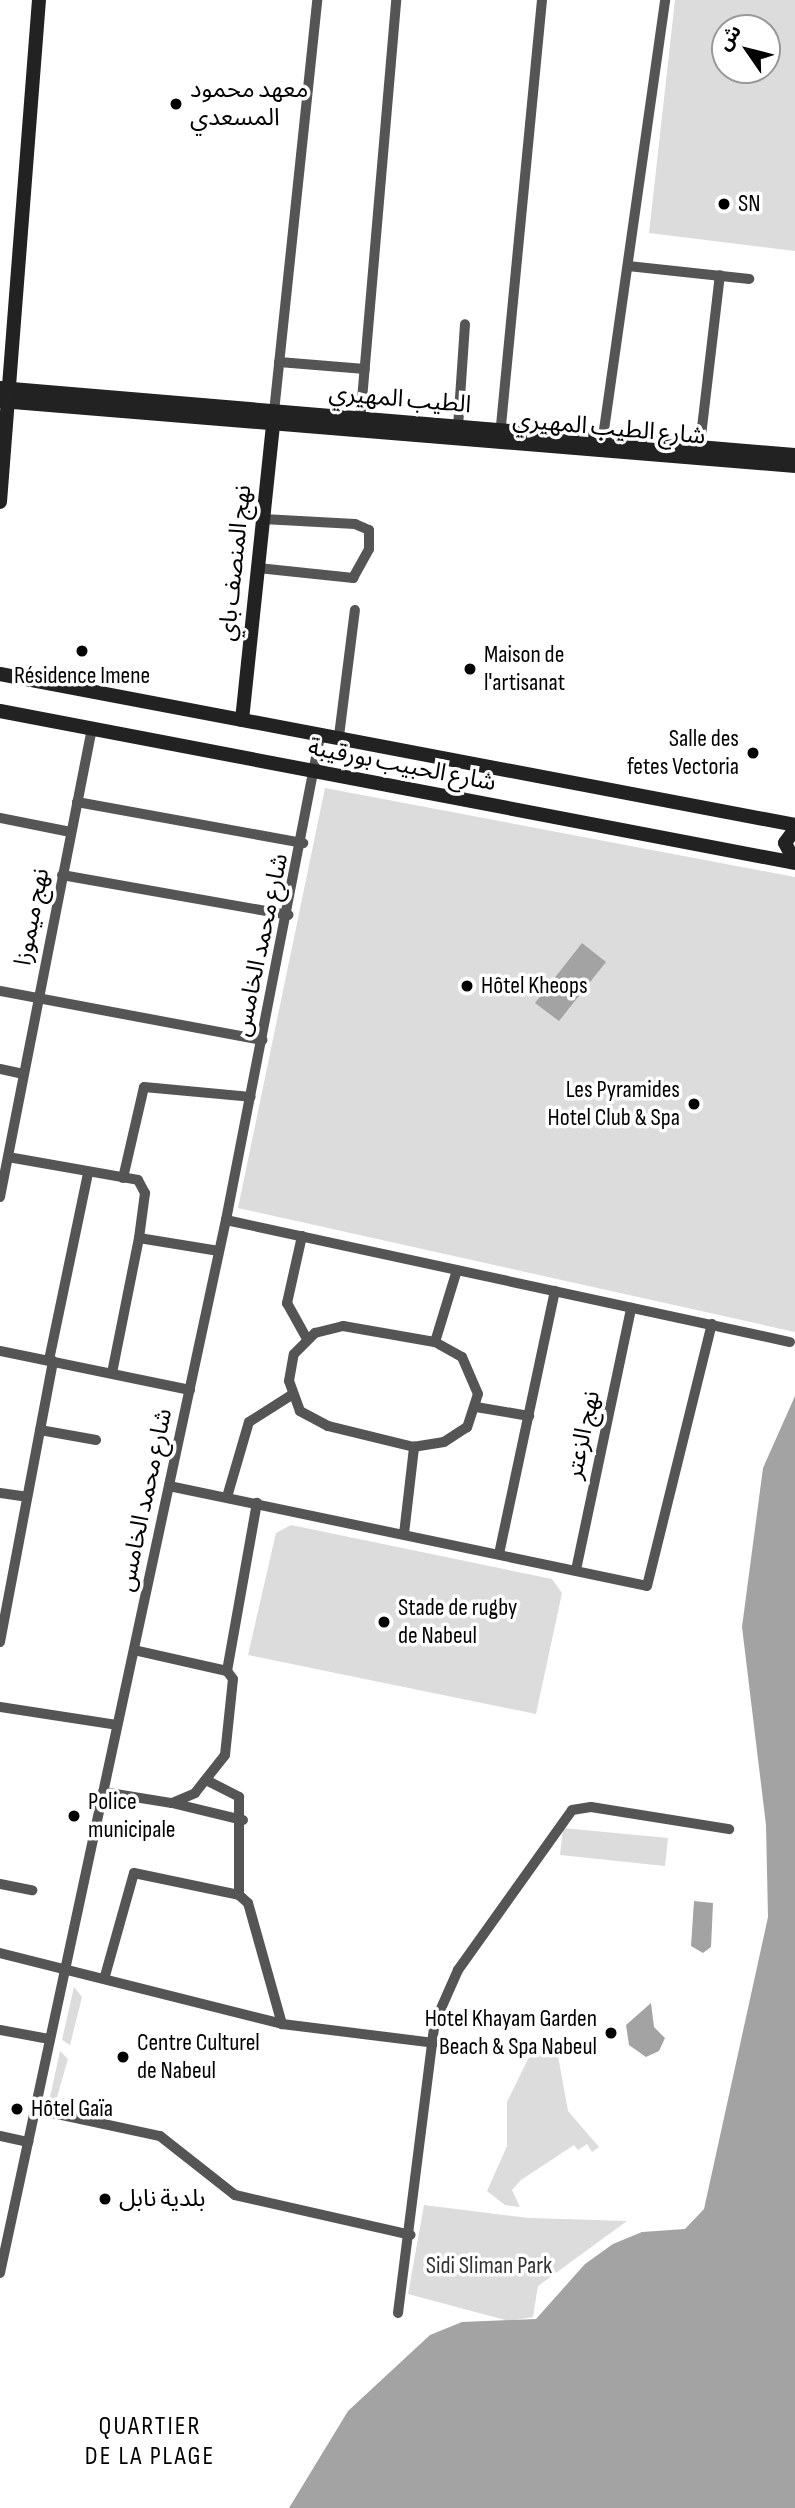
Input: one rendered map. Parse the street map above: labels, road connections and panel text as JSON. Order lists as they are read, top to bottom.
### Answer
{
  "streets": {
    "street": [
      "الطيب المهيري",
      "شارع الطيب المهيري",
      "نهج المنصف باي",
      "شارع الحبيب بورقيبة",
      "نهج ميموزا",
      "شارع محمد الخامس",
      "نهج الزعتر"
    ]
  },
  "crossings": [
    ["الطيب المهيري", "شارع الطيب المهيري"],
    ["شارع الطيب المهيري", "نهج المنصف باي"],
    ["نهج المنصف باي", "شارع الحبيب بورقيبة"],
    ["شارع الحبيب بورقيبة", "نهج ميموزا"],
    ["شارع الحبيب بورقيبة", "شارع محمد الخامس"]
  ],
  "districts": ["QUARTIER DE LA PLAGE"],
  "parks": ["Sidi Sliman Park"],
  "places": [
    "معهد محمود المسعدي",
    "SN",
    "Résidence Imene",
    "Maison de l'artisanat",
    "Salle des fetes Vectoria",
    "Hôtel Kheops",
    "Les Pyramides Hotel Club & Spa",
    "Stade de rugby de Nabeul",
    "Police municipale",
    "Hotel Khayam Garden Beach & Spa Nabeul",
    "Centre Culturel de Nabeul",
    "Hôtel Gaïa",
    "بلدية نابل"
  ],
  "north": "top left"
}
